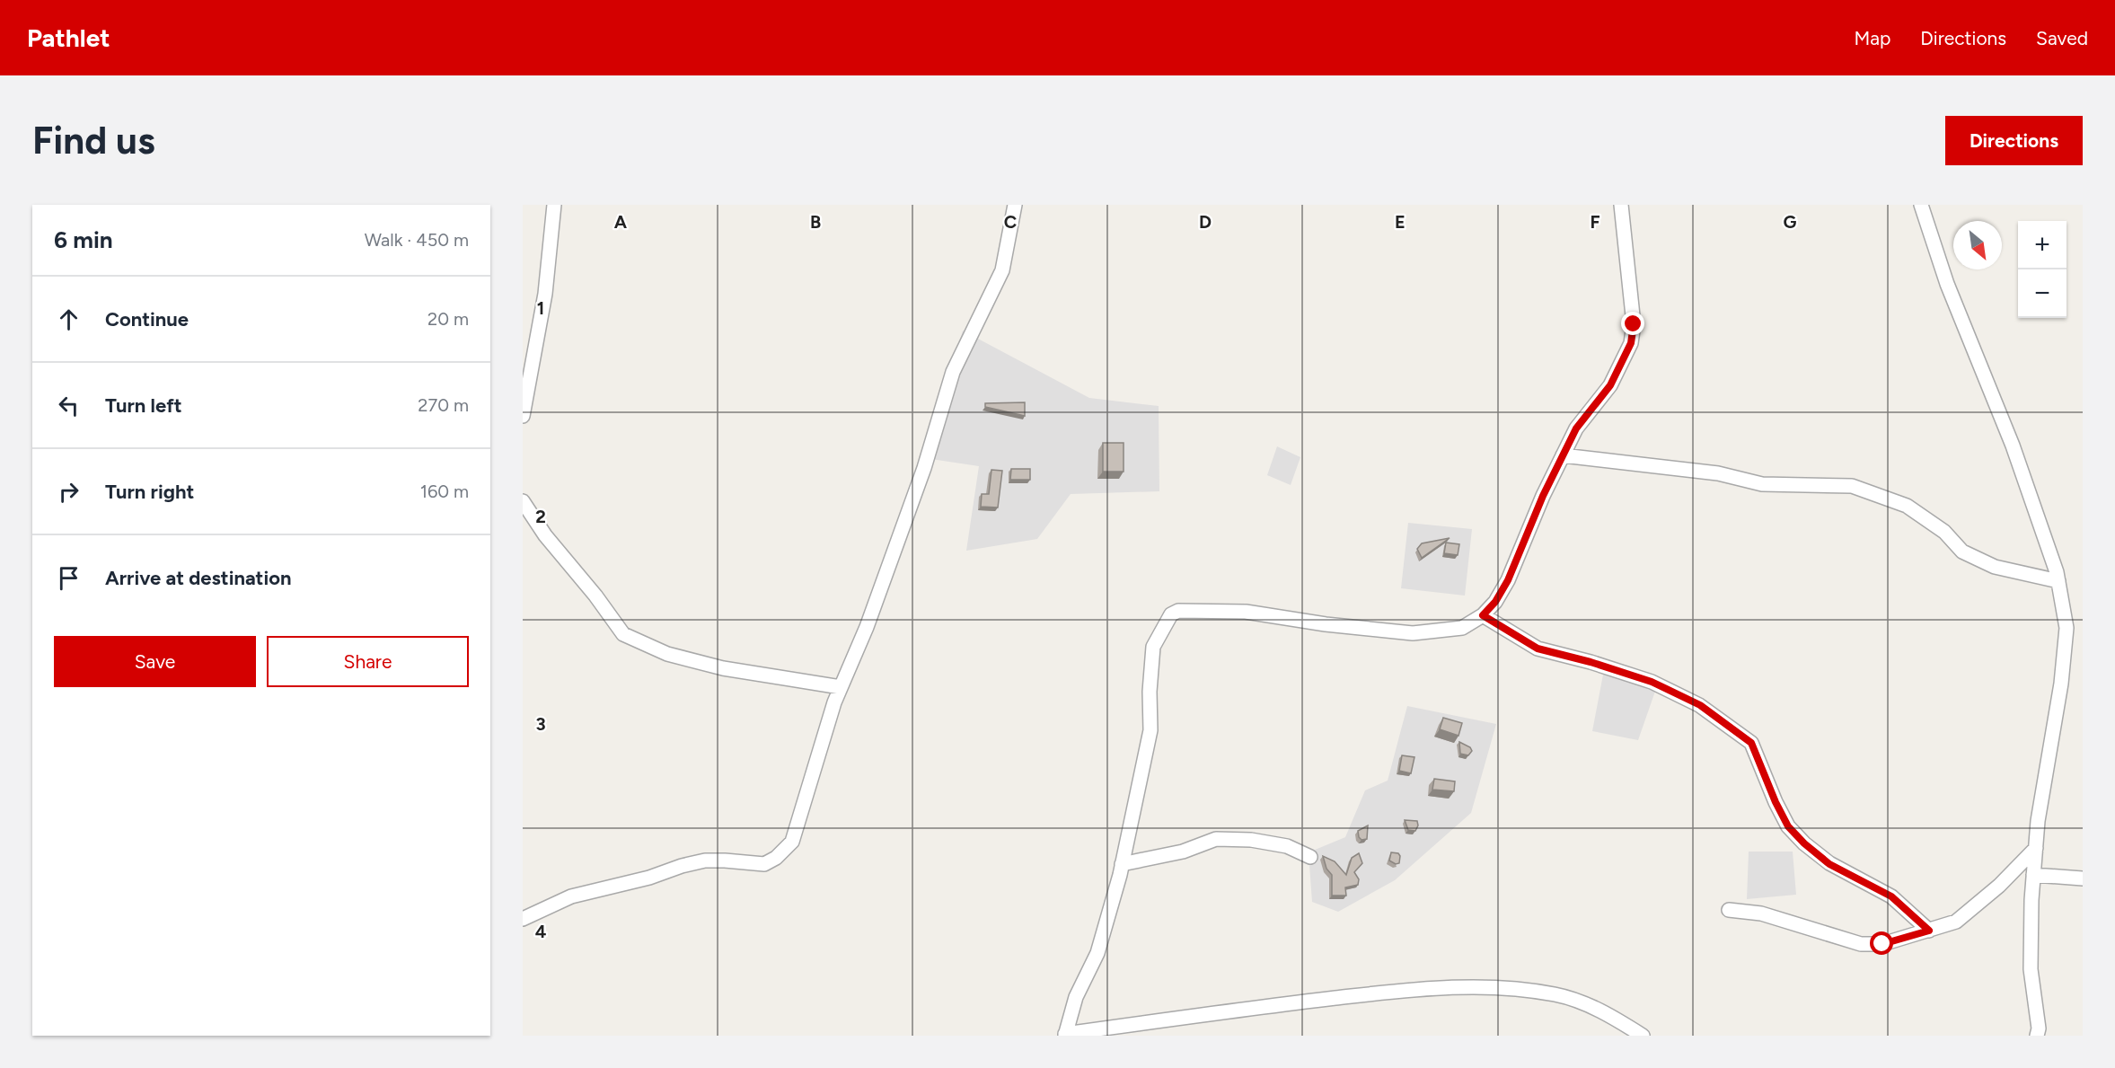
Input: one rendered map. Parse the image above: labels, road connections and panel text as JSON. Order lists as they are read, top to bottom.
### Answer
{
  "north": "bottom right",
  "page": {
    "header": "Pathlet",
    "nav": ["Map", "Directions", "Saved"],
    "buttons": [
      "Directions",
      ["Save", "Share"]
    ],
    "title": "Find us",
    "heading": ["6 min", "Walk · 450 m"],
    "map_buttons": ["+", "−"],
    "list": [
      ["Continue", "20 m"],
      ["Turn left", "270 m"],
      ["Turn right", "160 m"],
      "Arrive at destination"
    ]
  },
  "grid": {
    "columns": [
      "A",
      "B",
      "C",
      "D",
      "E",
      "F",
      "G"
    ],
    "rows": [
      "1",
      "2",
      "3",
      "4"
    ]
  }
}
